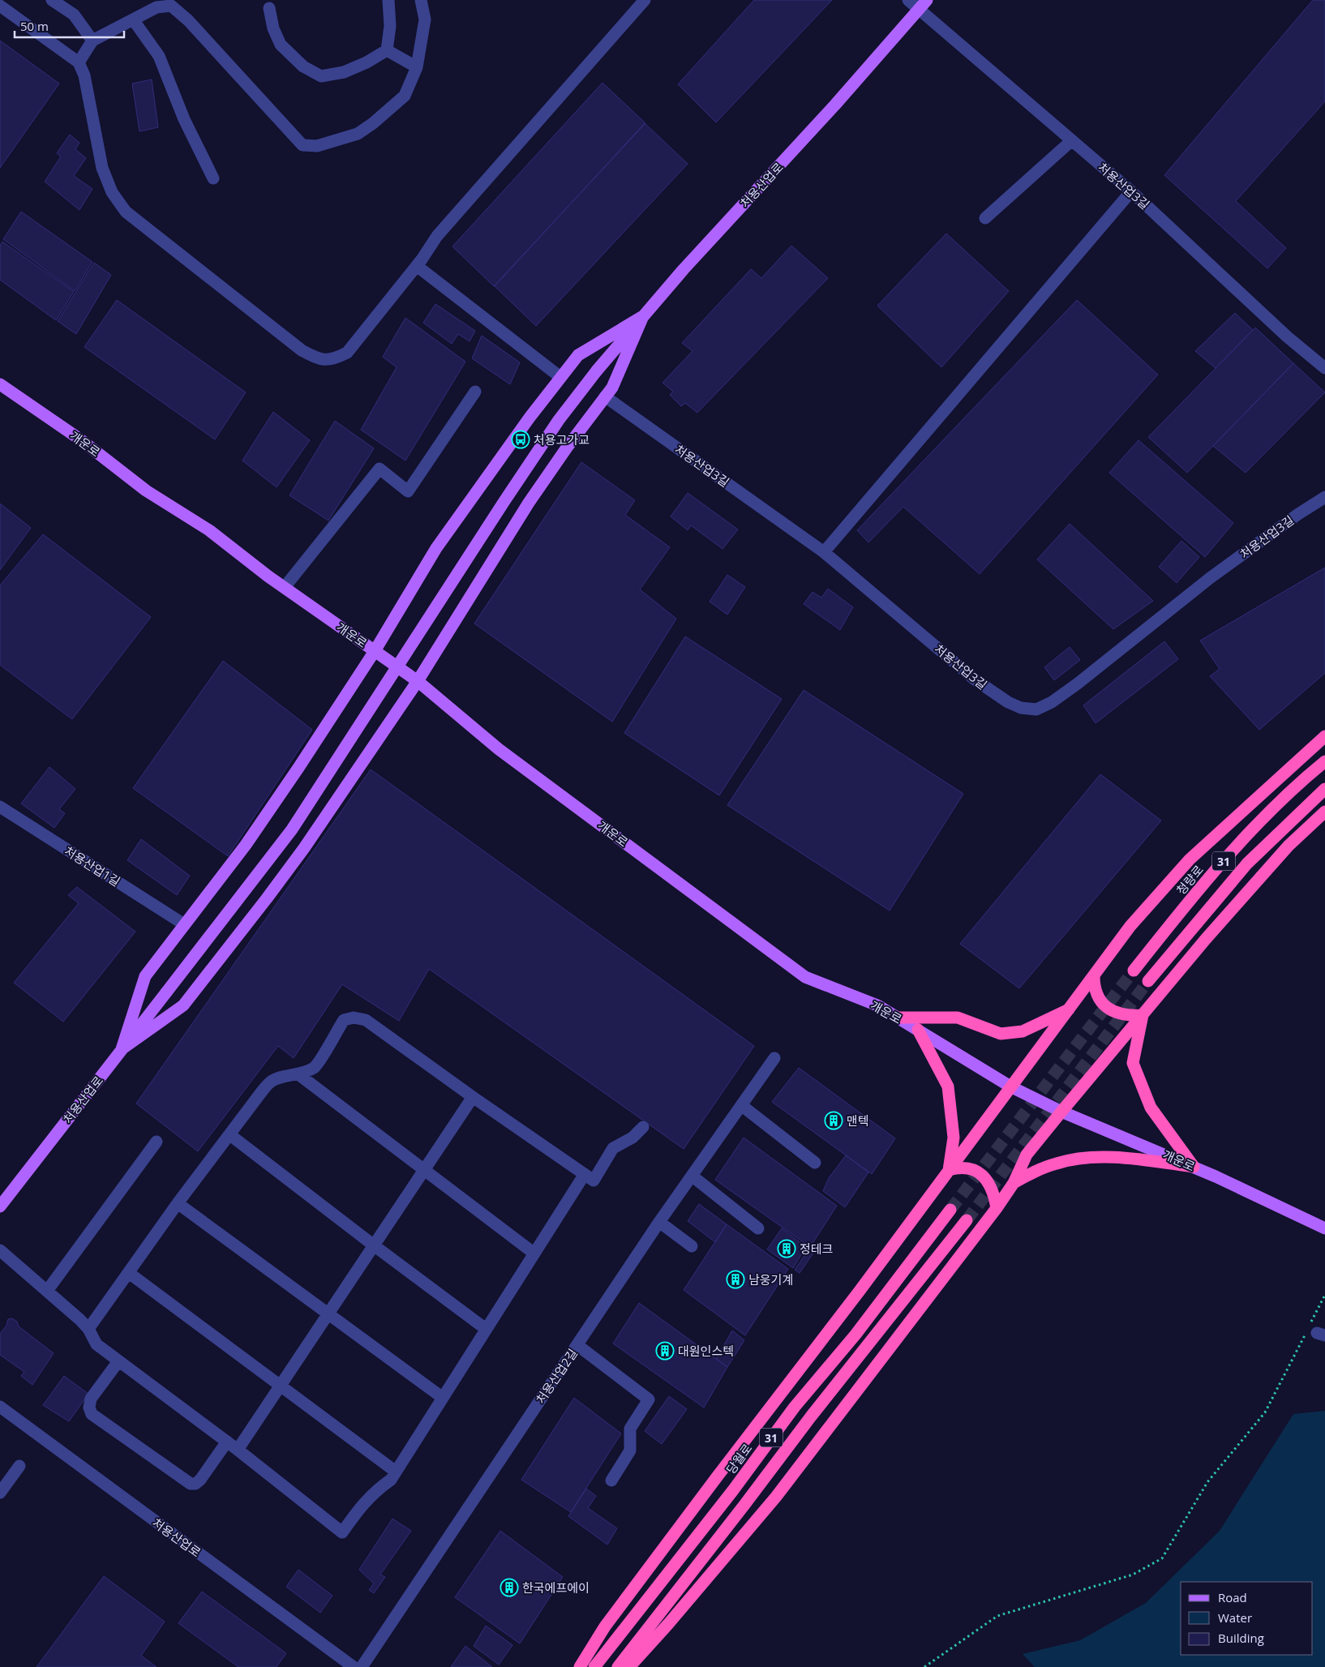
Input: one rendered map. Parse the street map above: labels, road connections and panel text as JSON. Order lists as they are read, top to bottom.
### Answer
{
  "streets": {
    "highway": ["31", "청량로", "당월로"],
    "main road": ["처용산업로", "개운로"],
    "street": ["처용산업3길", "처용산업1길", "처용산업2길"]
  },
  "crossings": [
    ["처용산업로", "처용산업3길"]
  ],
  "places": {
    "bus stop": ["처용고가교"],
    "building": [
      "맨텍",
      "정테크",
      "남웅기계",
      "대원인스텍",
      "한국에프에이"
    ]
  },
  "legend": ["Road", "Water", "Building"],
  "scale_bar": "50 m"
}
